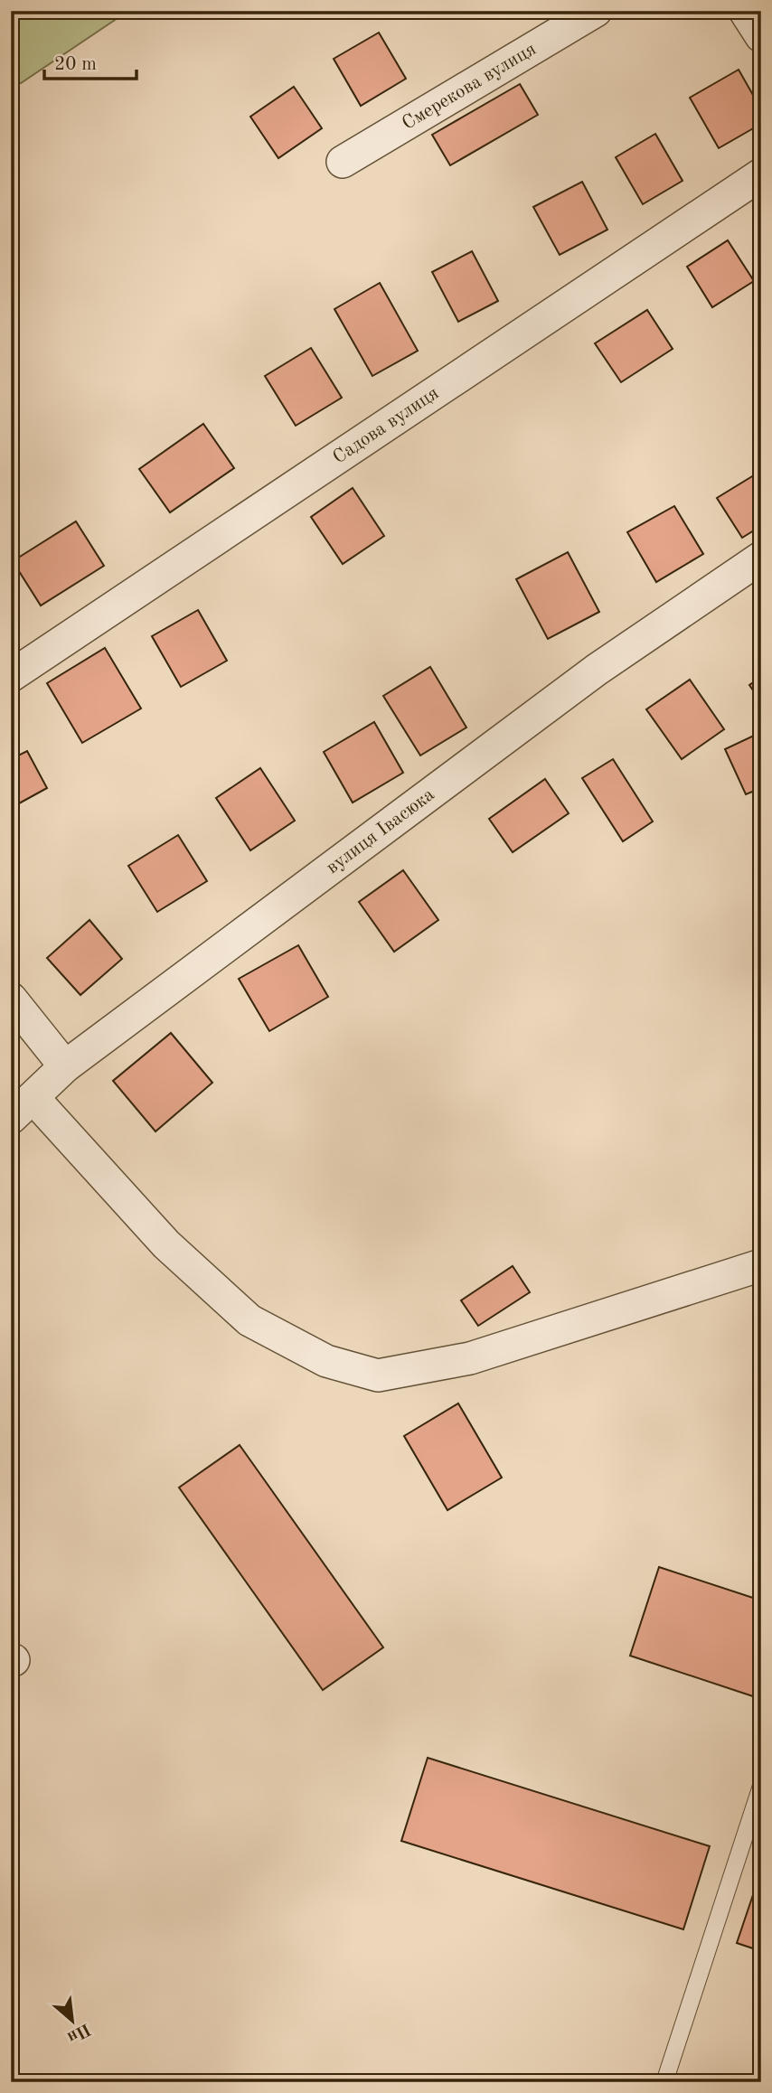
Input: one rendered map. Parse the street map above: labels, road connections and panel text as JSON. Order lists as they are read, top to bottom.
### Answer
{
  "streets": {
    "street": ["Смерекова вулиця", "Садова вулиця", "вулиця Івасюка"]
  },
  "scale_bar": "20 m",
  "north": "bottom right"
}
